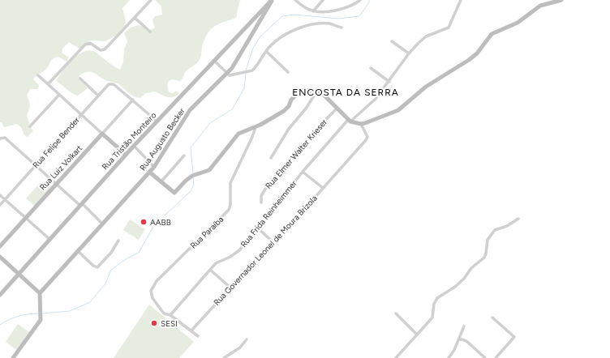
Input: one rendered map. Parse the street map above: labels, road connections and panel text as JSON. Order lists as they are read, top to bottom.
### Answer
{
  "streets": {
    "street": [
      "Rua Augusto Becker",
      "Rua Tristão Monteiro",
      "Rua Felipe Bender",
      "Rua Elmer Walter Krieser",
      "Rua Luiz Volkart",
      "Rua Frida Reinheimmer",
      "Rua Paraíba",
      "Rua Governador Leonel de Moura Brizola"
    ]
  },
  "crossings": [
    ["Rua Augusto Becker", "Rua Tristão Monteiro"],
    ["Rua Felipe Bender", "Rua Luiz Volkart"],
    ["Rua Frida Reinheimmer", "Rua Paraíba"]
  ],
  "districts": ["ENCOSTA DA SERRA"],
  "places": ["AABB", "SESI"]
}
